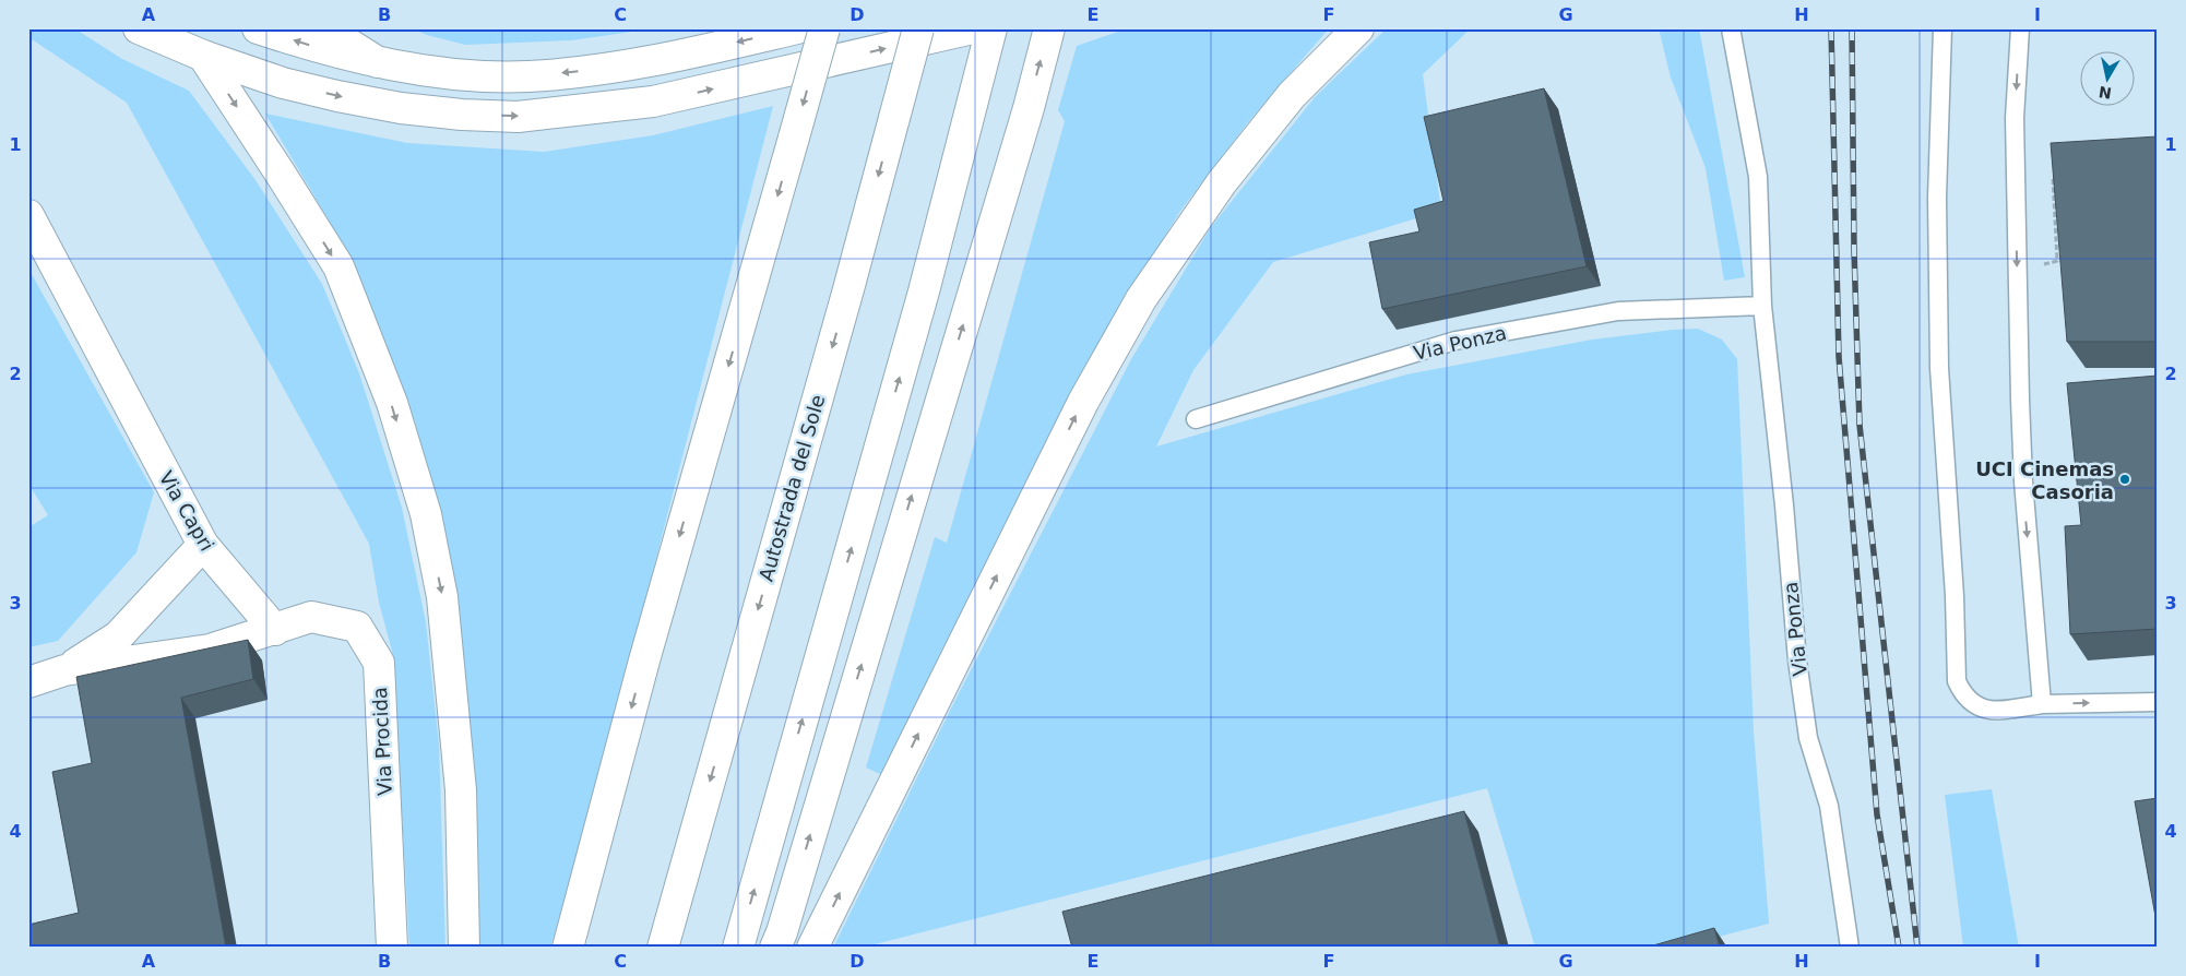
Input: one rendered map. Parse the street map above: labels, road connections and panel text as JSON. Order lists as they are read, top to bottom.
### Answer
{
  "streets": {
    "main road": ["Autostrada del Sole", "Via Capri", "Via Procida"],
    "lane": ["Via Ponza"]
  },
  "crossings": [
    ["Via Capri", "Via Procida"]
  ],
  "places": ["UCI Cinemas Casoria"],
  "north": "bottom",
  "grid": {
    "columns": [
      "A",
      "B",
      "C",
      "D",
      "E",
      "F",
      "G",
      "H",
      "I"
    ],
    "rows": [
      "1",
      "2",
      "3",
      "4"
    ]
  }
}
